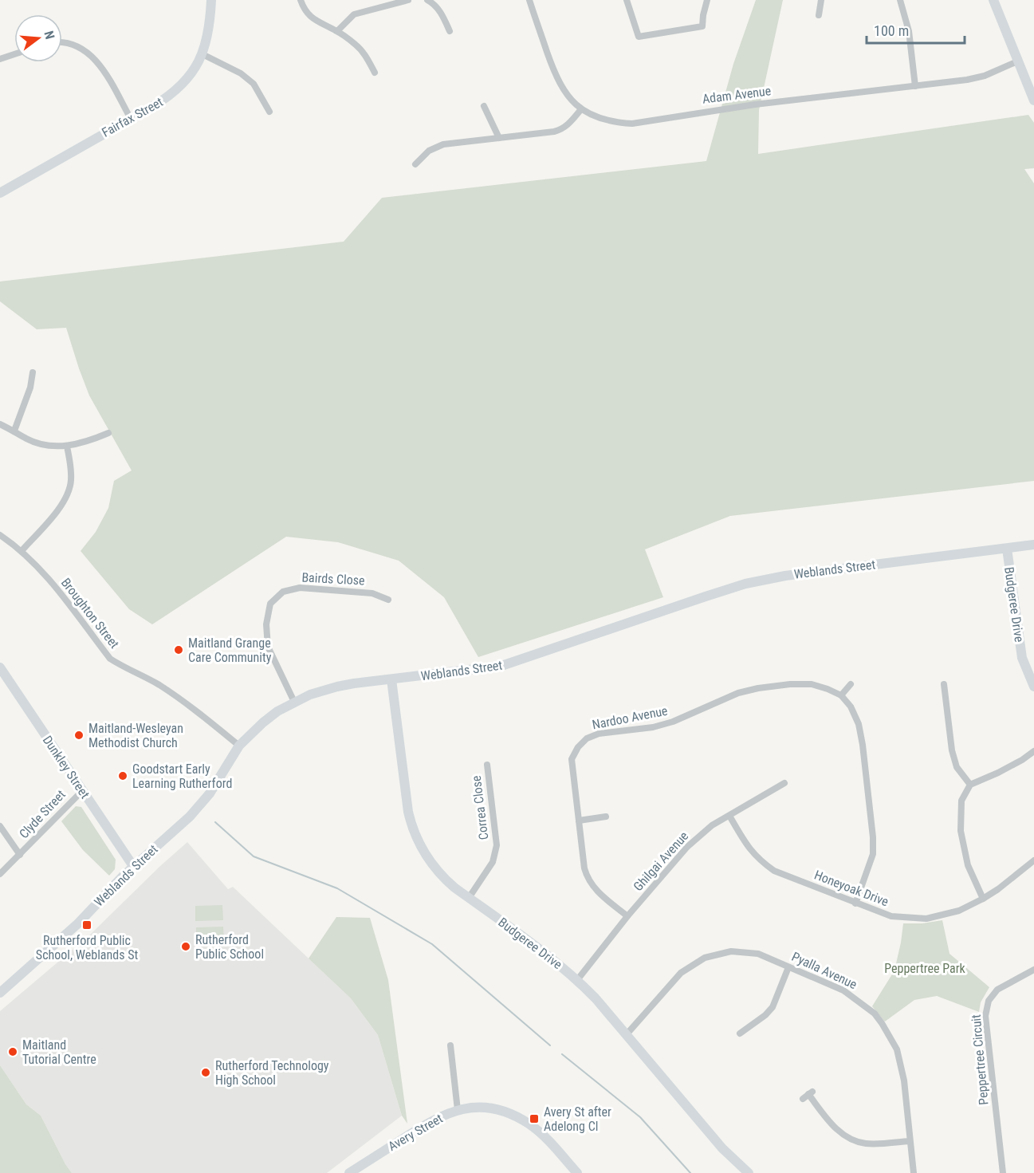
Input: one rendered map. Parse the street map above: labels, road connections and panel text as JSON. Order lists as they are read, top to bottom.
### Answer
{
  "streets": {
    "street": [
      "Adam Avenue",
      "Fairfax Street",
      "Weblands Street",
      "Bairds Close",
      "Budgeree Drive",
      "Broughton Street",
      "Nardoo Avenue",
      "Dunkley Street",
      "Correa Close",
      "Clyde Street",
      "Ghilgai Avenue",
      "Honeyoak Drive",
      "Pyalla Avenue",
      "Peppertree Circuit",
      "Avery Street"
    ]
  },
  "crossings": [
    ["Weblands Street", "Bairds Close"],
    ["Weblands Street", "Budgeree Drive"],
    ["Weblands Street", "Broughton Street"],
    ["Weblands Street", "Dunkley Street"],
    ["Budgeree Drive", "Correa Close"],
    ["Budgeree Drive", "Ghilgai Avenue"],
    ["Budgeree Drive", "Pyalla Avenue"],
    ["Nardoo Avenue", "Ghilgai Avenue"],
    ["Dunkley Street", "Clyde Street"],
    ["Ghilgai Avenue", "Honeyoak Drive"]
  ],
  "parks": ["Peppertree Park"],
  "places": {
    "other": [
      "Maitland Grange Care Community",
      "Maitland-Wesleyan Methodist Church",
      "Goodstart Early Learning Rutherford",
      "Rutherford Public School",
      "Maitland Tutorial Centre",
      "Rutherford Technology High School"
    ],
    "transit": ["Rutherford Public School, Weblands St", "Avery St after Adelong Cl"]
  },
  "scale_bar": "100 m",
  "north": "right"
}
